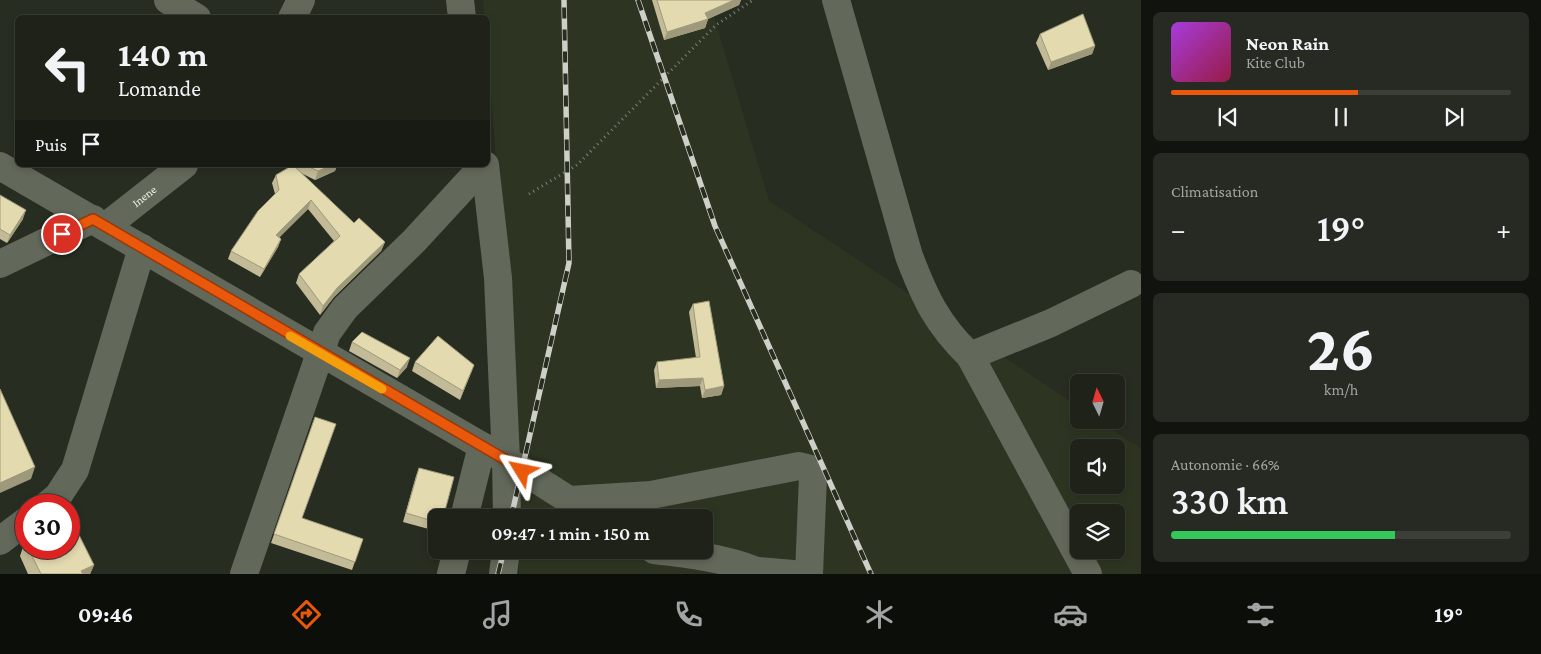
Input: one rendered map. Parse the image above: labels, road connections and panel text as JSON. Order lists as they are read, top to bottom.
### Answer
{
  "streets": {
    "street": ["Inene"]
  },
  "north": "top",
  "page": {
    "turn": ["140 m", "Lomande"],
    "song": ["Neon Rain", "Kite Club"],
    "then": "Puis",
    "tile": [
      "Climatisation",
      ["26", "km/h"],
      ["Autonomie · 66%", "330 km"]
    ],
    "heat": ["−", "19°", "+"],
    "limit": "30",
    "trip": "09:47 · 1 min · 150 m",
    "tabs": ["09:46", "19°"]
  }
}
